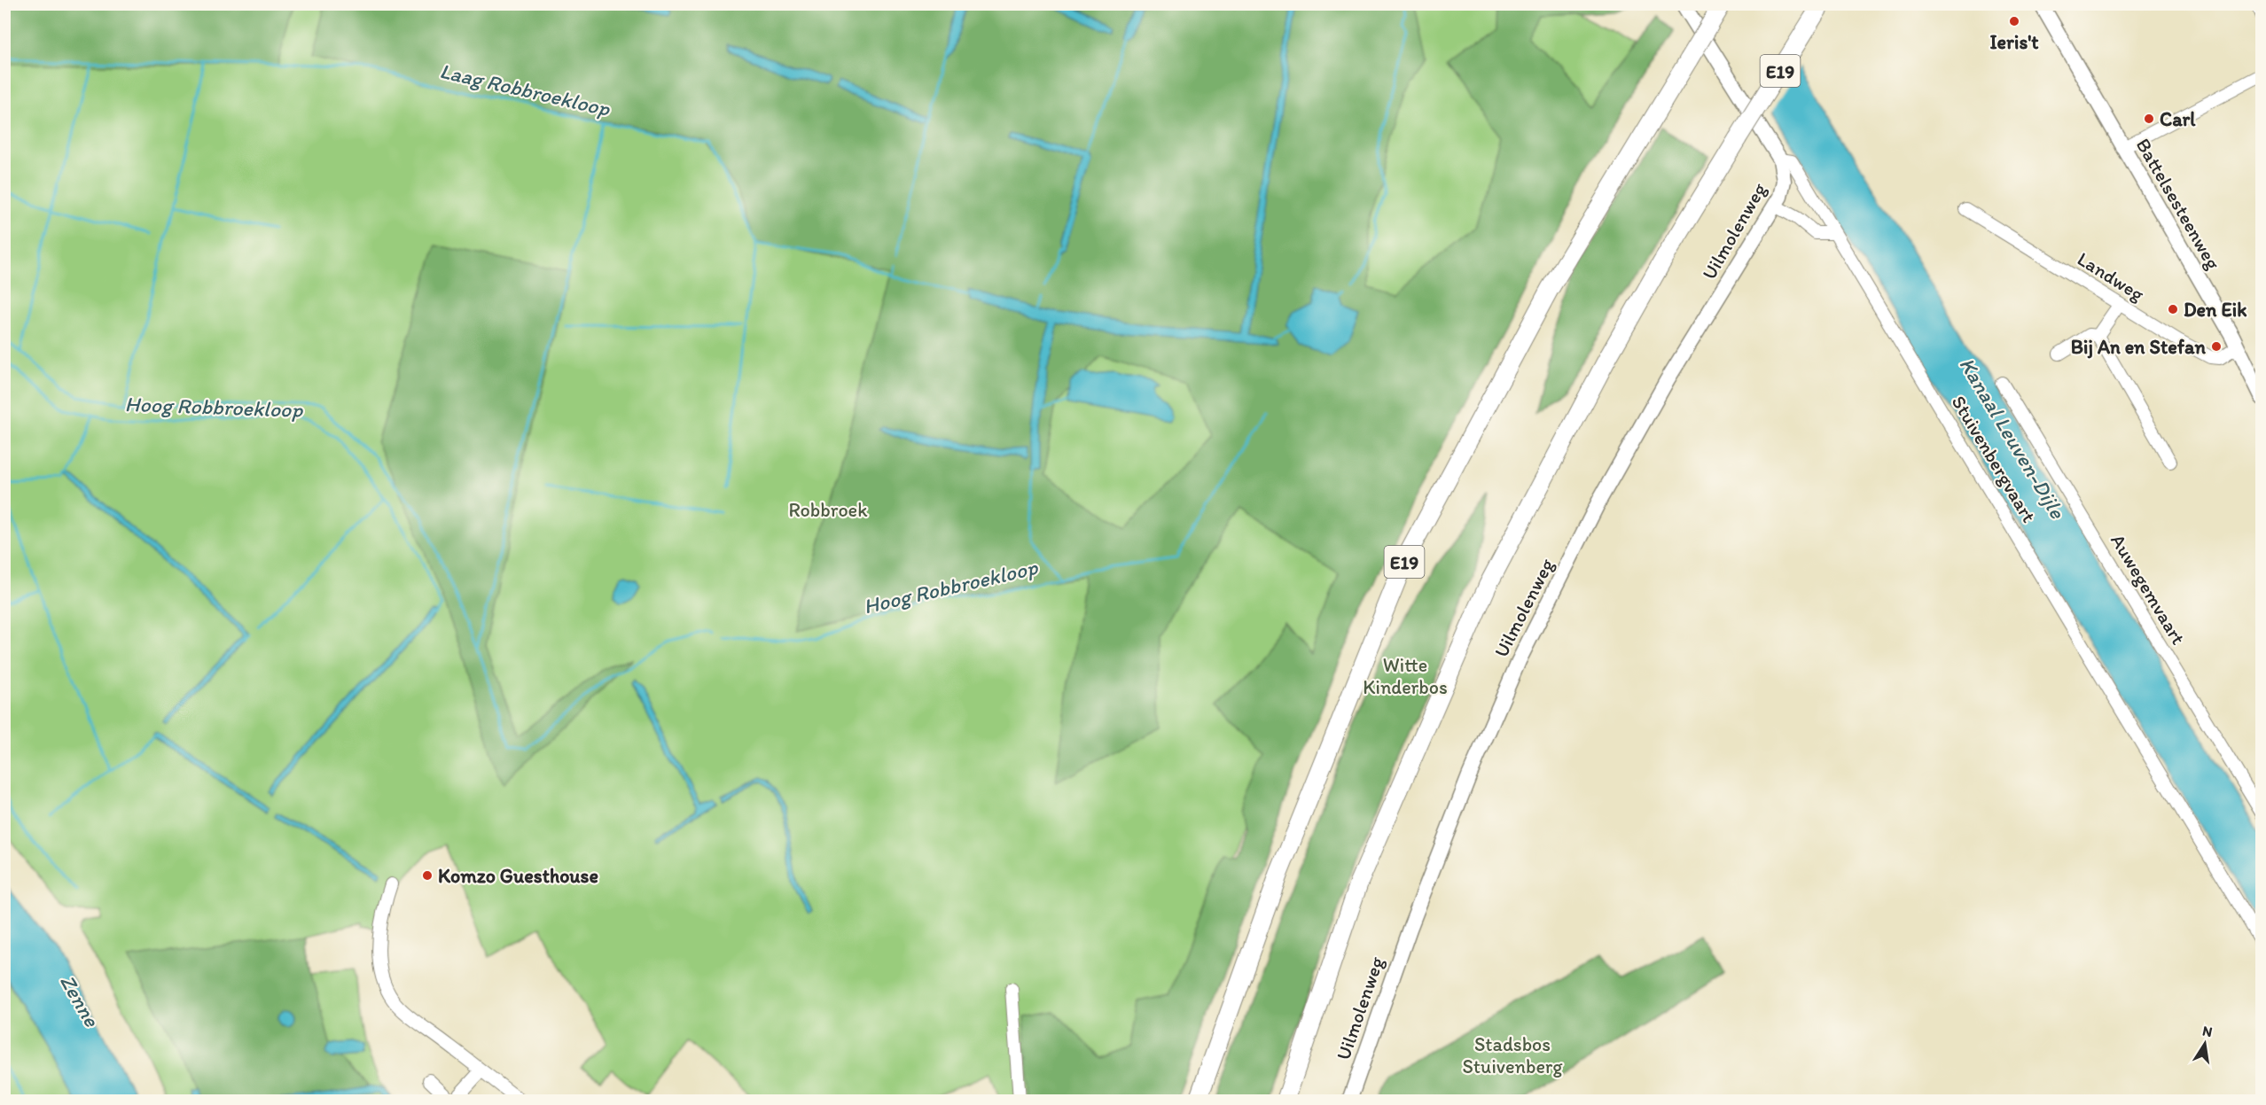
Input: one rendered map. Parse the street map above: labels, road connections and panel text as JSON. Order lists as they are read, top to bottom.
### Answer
{
  "streets": {
    "highway": ["E19"],
    "main road": ["Battelsesteenweg", "Uilmolenweg", "Stuivenbergvaart"],
    "street": ["Landweg", "Auwegemvaart"]
  },
  "crossings": [
    ["Battelsesteenweg", "Landweg"],
    ["Uilmolenweg", "Stuivenbergvaart"]
  ],
  "water": [
    "Laag Robbroekloop",
    "Hoog Robbroekloop",
    "Kanaal Leuven-Dijle",
    "Zenne"
  ],
  "parks": ["Robbroek", "Witte Kinderbos", "Stadsbos Stuivenberg"],
  "places": [
    "Ieris't",
    "Carl",
    "Den Eik",
    "Bij An en Stefan",
    "Komzo Guesthouse"
  ],
  "north": "top"
}
